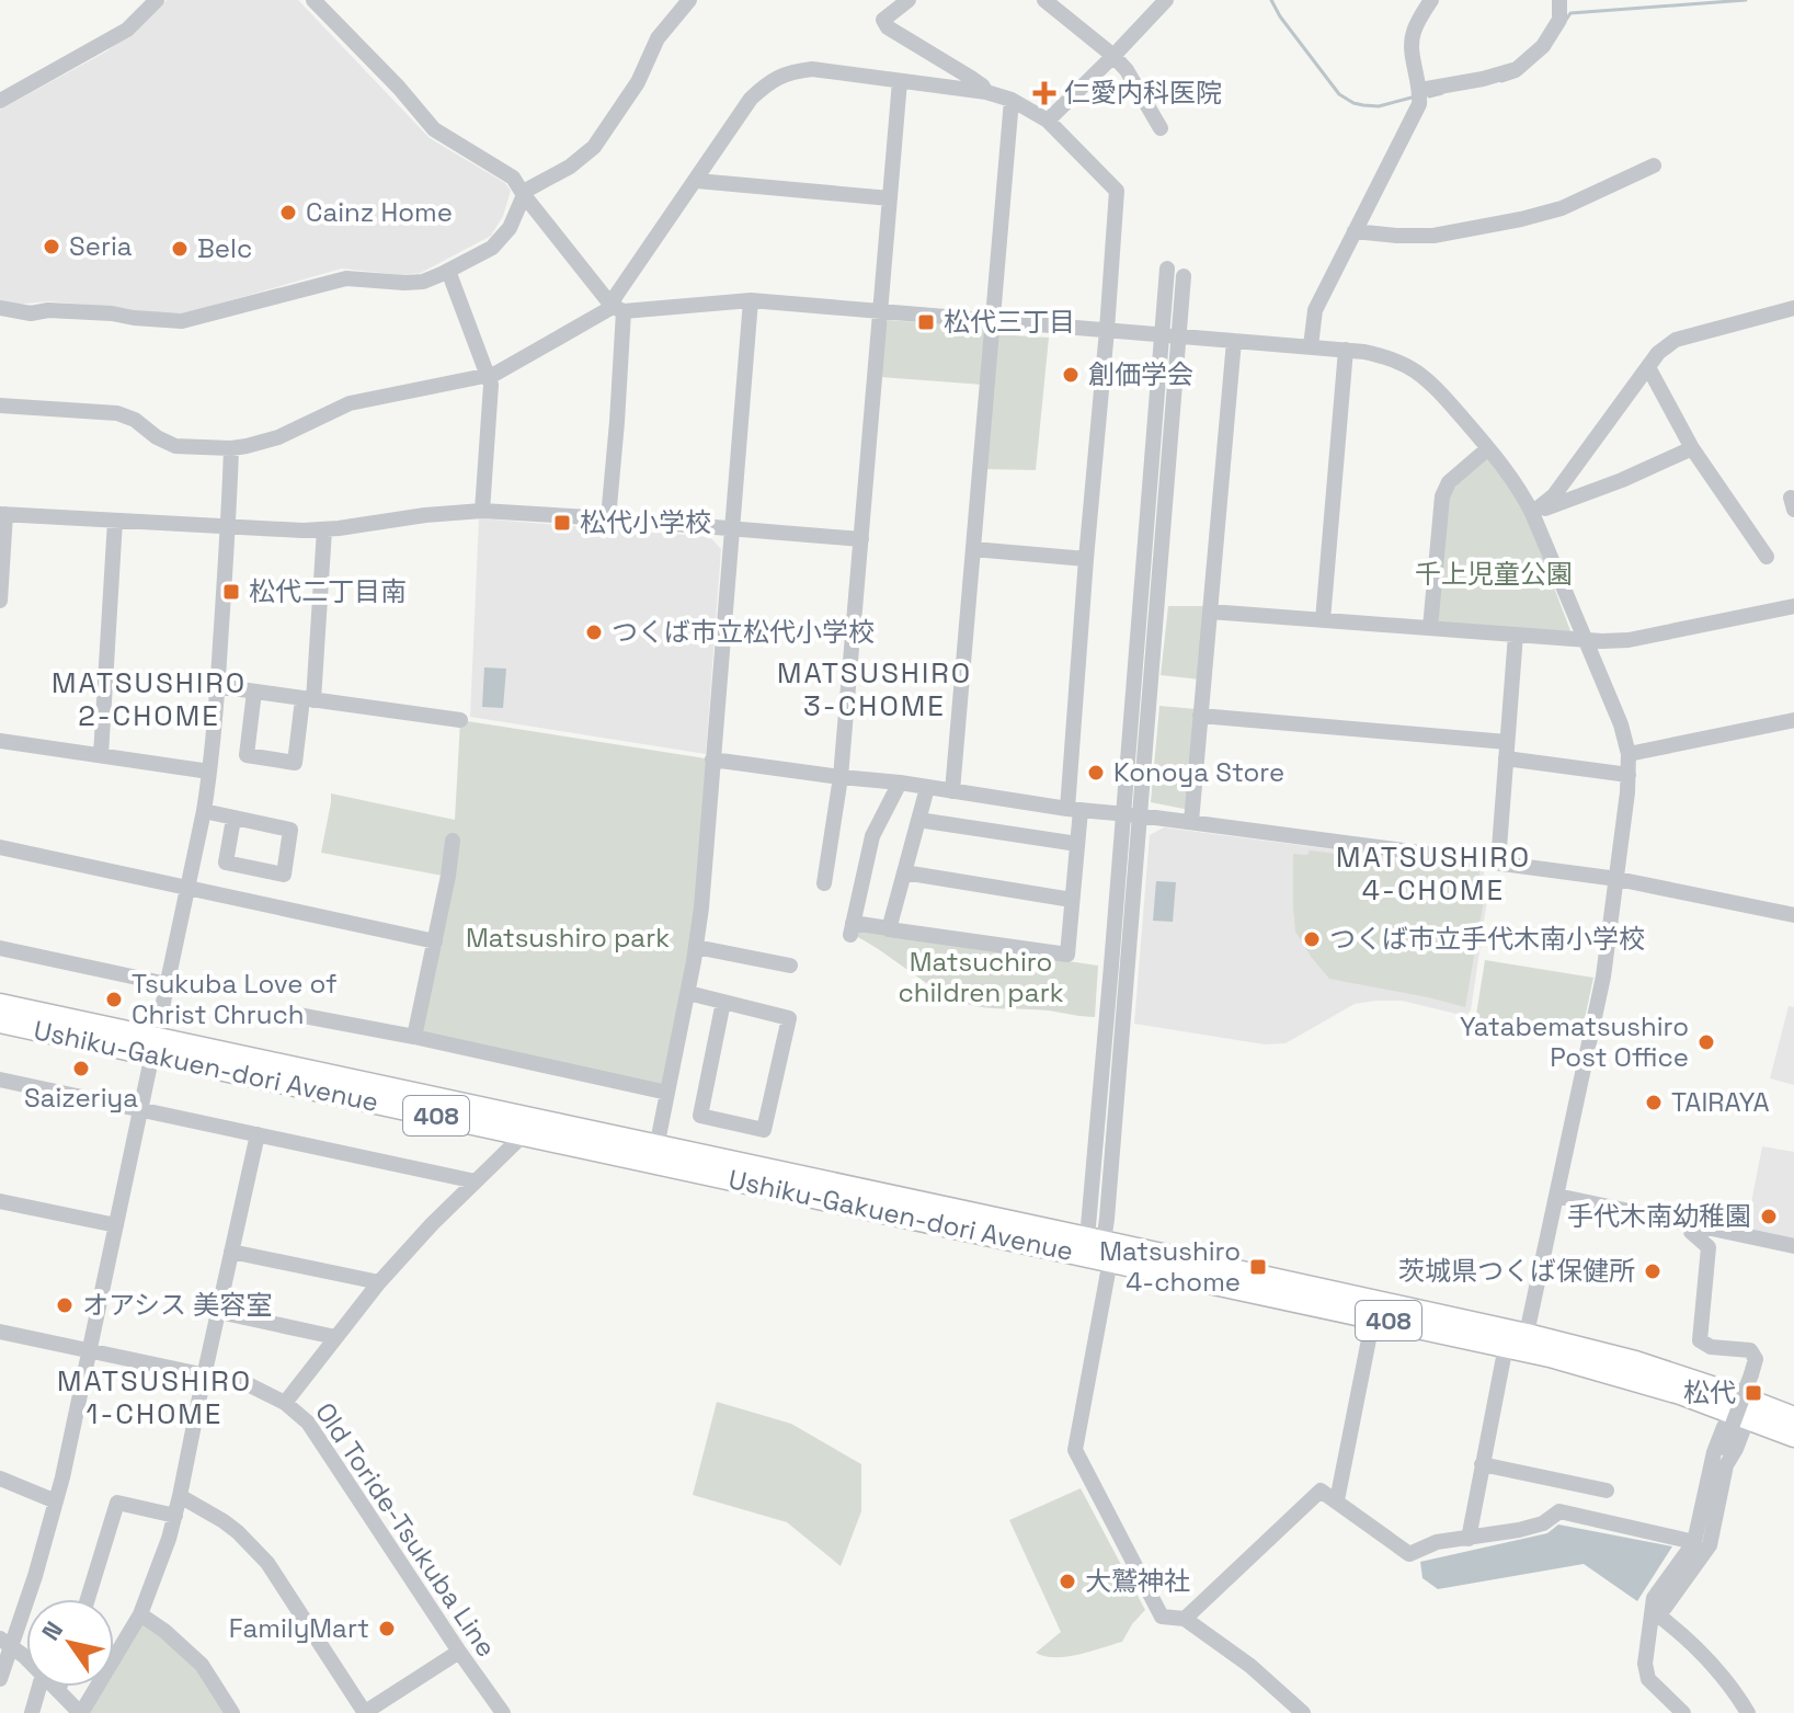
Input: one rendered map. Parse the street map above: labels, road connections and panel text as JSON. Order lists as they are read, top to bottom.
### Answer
{
  "streets": {
    "highway": ["Ushiku-Gakuen-dori Avenue", "408"],
    "street": ["Old Toride-Tsukuba Line"]
  },
  "districts": [
    "MATSUSHIRO 3-CHOME",
    "MATSUSHIRO 2-CHOME",
    "MATSUSHIRO 4-CHOME",
    "MATSUSHIRO 1-CHOME"
  ],
  "parks": ["千上児童公園", "Matsushiro park", "Matsuchiro children park"],
  "places": {
    "health": ["仁愛内科医院"],
    "other": [
      "Cainz Home",
      "Seria",
      "Belc",
      "創価学会",
      "つくば市立松代小学校",
      "Konoya Store",
      "つくば市立手代木南小学校",
      "Tsukuba Love of Christ Chruch",
      "Yatabematsushiro Post Office",
      "Saizeriya",
      "TAIRAYA",
      "手代木南幼稚園",
      "茨城県つくば保健所",
      "オアシス 美容室",
      "大鷲神社",
      "FamilyMart"
    ],
    "transit": [
      "松代三丁目",
      "松代小学校",
      "松代二丁目南",
      "Matsushiro 4-chome",
      "松代"
    ]
  },
  "north": "top left"
}
